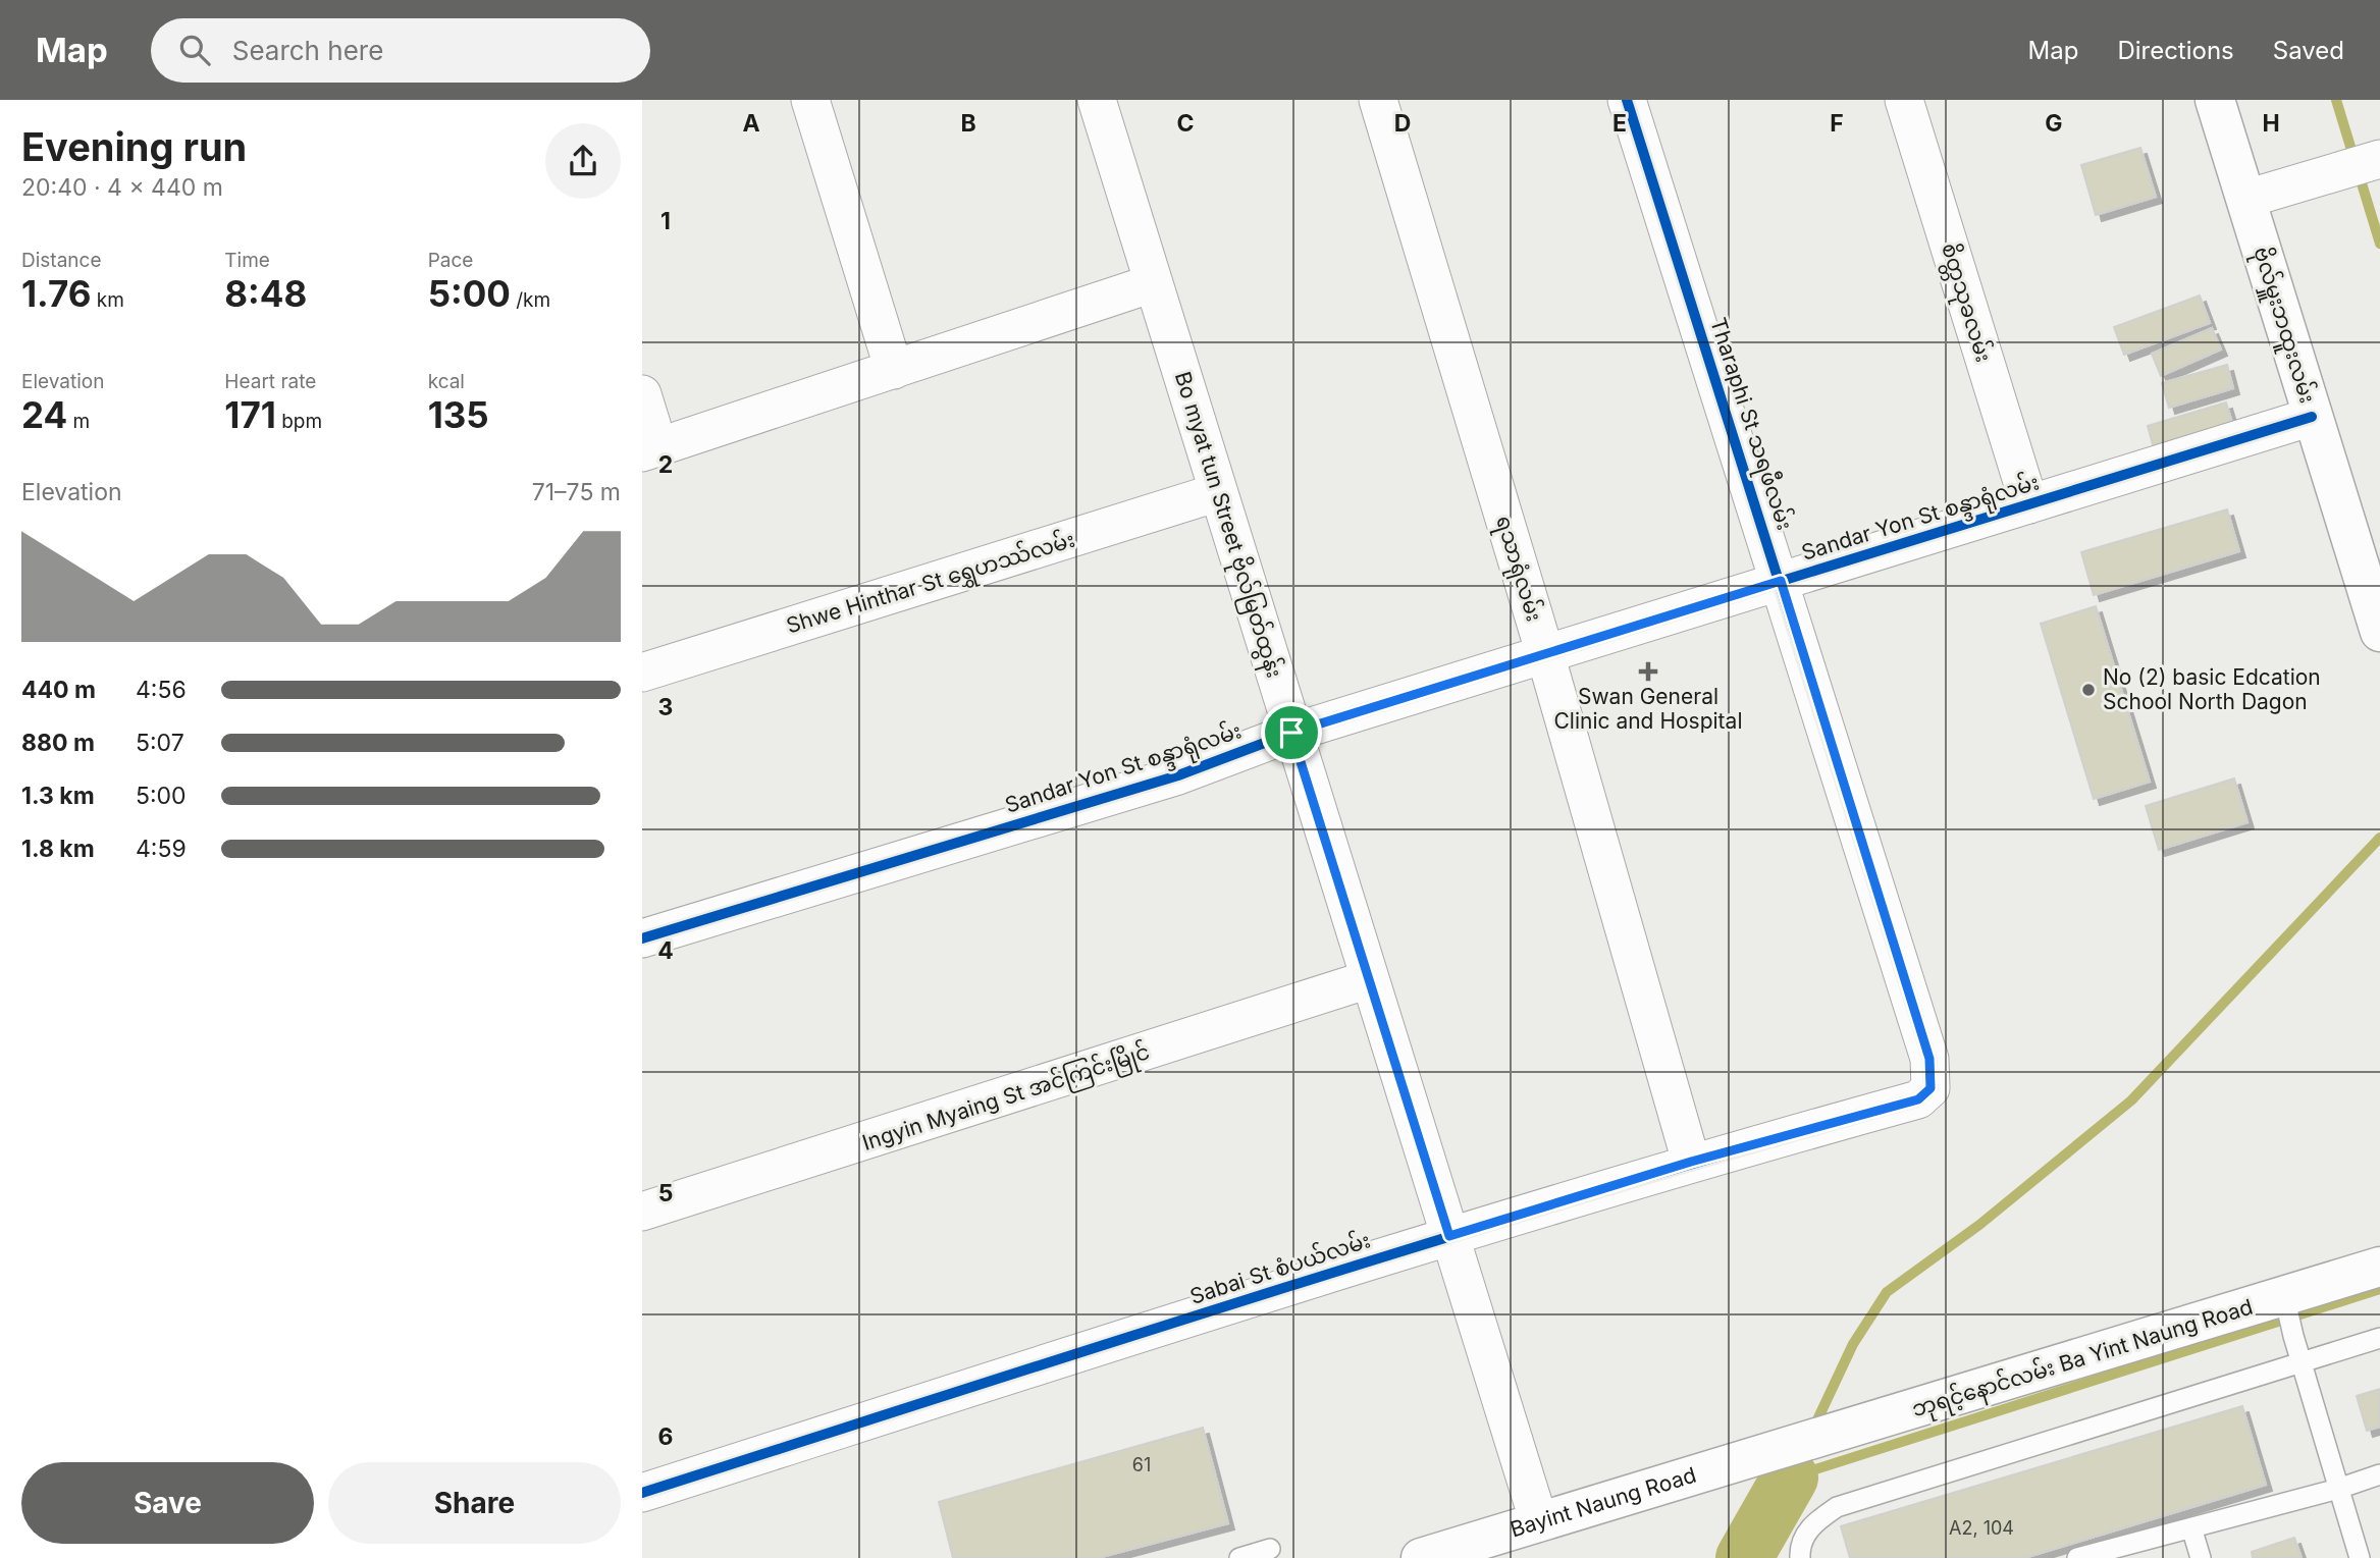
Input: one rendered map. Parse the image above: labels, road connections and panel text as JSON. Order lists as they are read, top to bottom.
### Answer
{
  "streets": {
    "main road": ["ဗိုလ်မှူးဘထူးလမ်း", "ဘုရင့်နောင်လမ်း Ba Yint Naung Road", "Bayint Naung Road"],
    "street": [
      "စိတ္တသုခလမ်း",
      "Tharaphi St သရဖီလမ်း",
      "Sandar Yon St စန္ဒာရုံလမ်း",
      "Bo myat tun Street ဗိုလ်မြတ်ထွန်း",
      "ရသာရုံလမ်း",
      "Shwe Hinthar St ရွှေဟဿ်လမ်း",
      "Ingyin Myaing St အင်ကြင်းမြိုင်",
      "Sabai St စံပယ်လမ်း"
    ]
  },
  "crossings": [
    ["စိတ္တသုခလမ်း", "Sandar Yon St စန္ဒာရုံလမ်း"],
    ["ဗိုလ်မှူးဘထူးလမ်း", "Sandar Yon St စန္ဒာရုံလမ်း"],
    ["Tharaphi St သရဖီလမ်း", "Sandar Yon St စန္ဒာရုံလမ်း"],
    ["Tharaphi St သရဖီလမ်း", "Sabai St စံပယ်လမ်း"],
    ["Sandar Yon St စန္ဒာရုံလမ်း", "Bo myat tun Street ဗိုလ်မြတ်ထွန်း"],
    ["Sandar Yon St စန္ဒာရုံလမ်း", "ရသာရုံလမ်း"],
    ["Bo myat tun Street ဗိုလ်မြတ်ထွန်း", "Shwe Hinthar St ရွှေဟဿ်လမ်း"],
    ["Bo myat tun Street ဗိုလ်မြတ်ထွန်း", "Ingyin Myaing St အင်ကြင်းမြိုင်"],
    ["Bo myat tun Street ဗိုလ်မြတ်ထွန်း", "Sabai St စံပယ်လမ်း"],
    ["Bo myat tun Street ဗိုလ်မြတ်ထွန်း", "Bayint Naung Road"],
    ["ရသာရုံလမ်း", "Sabai St စံပယ်လမ်း"],
    ["ဘုရင့်နောင်လမ်း Ba Yint Naung Road", "Bayint Naung Road"]
  ],
  "places": {
    "health": ["Swan General Clinic and Hospital"],
    "other": ["No (2) basic Edcation School North Dagon"]
  },
  "house_numbers": ["61", "A2, 104"],
  "page": {
    "header": "Map",
    "search": "Search here",
    "nav": ["Map", "Directions", "Saved"],
    "heading": ["Evening run", "20:40 · 4 × 440 m"],
    "stats": [
      ["Distance", "1.76 km"],
      ["Time", "8:48"],
      ["Pace", "5:00 /km"],
      ["Elevation", "24 m"],
      ["Heart rate", "171 bpm"],
      ["kcal", "135"]
    ],
    "chart": ["Elevation", "71–75 m"],
    "list": [
      {
        "name": "440 m",
        "note": "4:56"
      },
      {
        "name": "880 m",
        "note": "5:07"
      },
      {
        "name": "1.3 km",
        "note": "5:00"
      },
      {
        "name": "1.8 km",
        "note": "4:59"
      }
    ],
    "buttons": ["Save", "Share"]
  },
  "grid": {
    "columns": [
      "A",
      "B",
      "C",
      "D",
      "E",
      "F",
      "G",
      "H"
    ],
    "rows": [
      "1",
      "2",
      "3",
      "4",
      "5",
      "6"
    ]
  }
}
